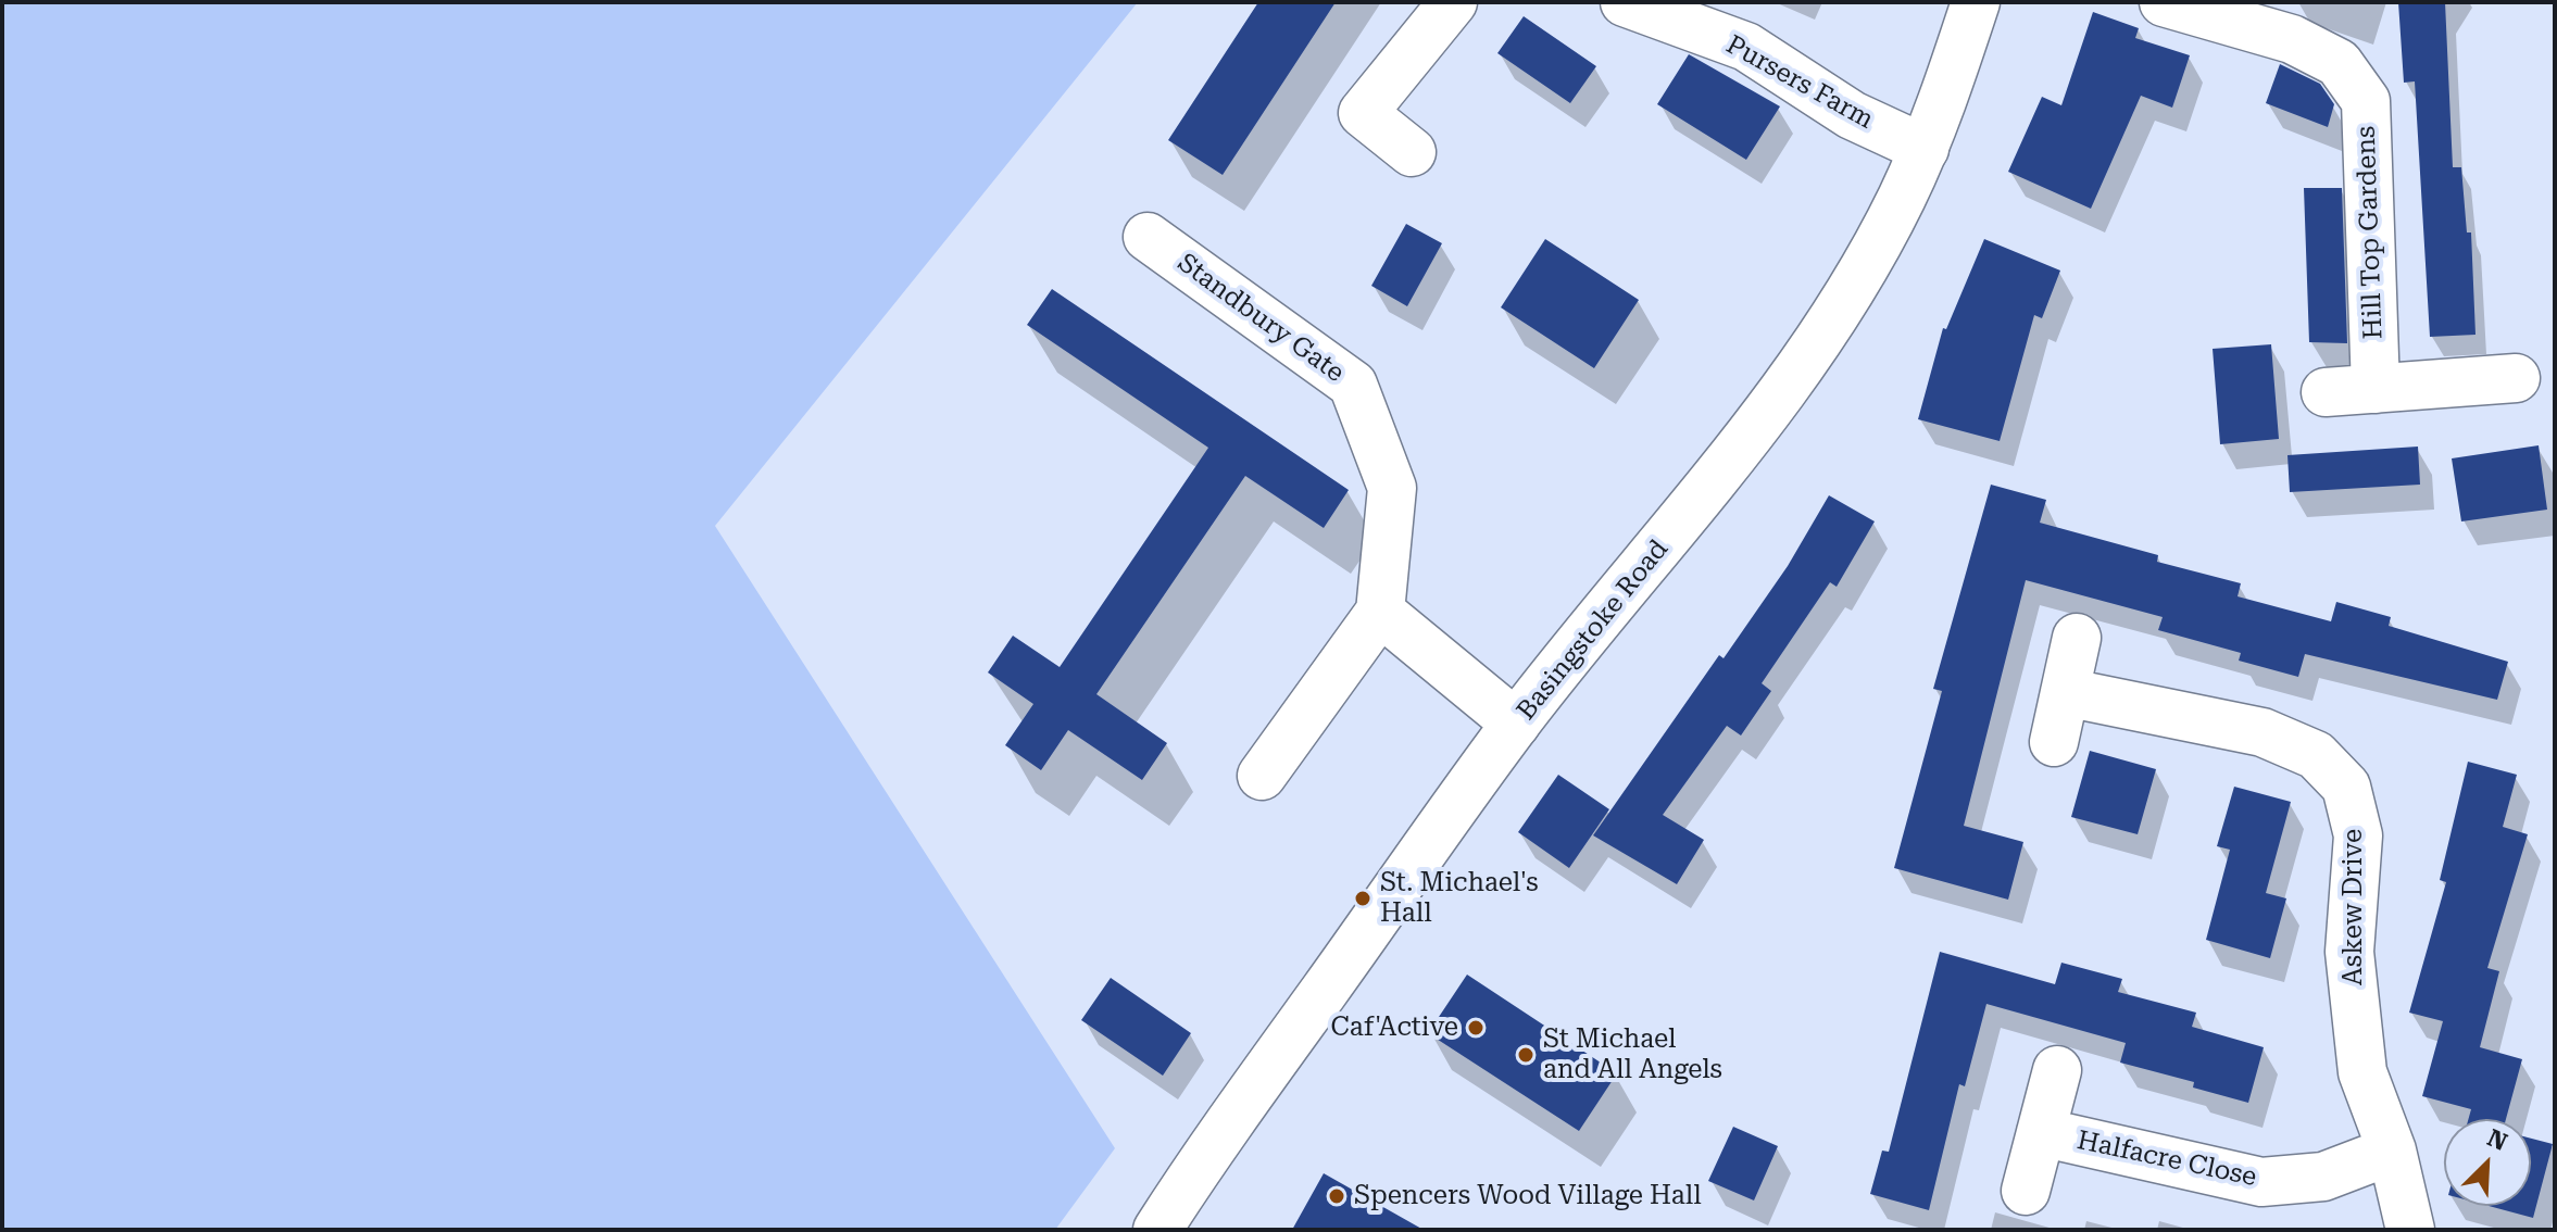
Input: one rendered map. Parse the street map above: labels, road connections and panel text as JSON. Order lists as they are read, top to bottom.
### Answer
{
  "streets": {
    "street": [
      "Pursers Farm",
      "Hill Top Gardens",
      "Standbury Gate",
      "Basingstoke Road",
      "Askew Drive",
      "Halfacre Close"
    ]
  },
  "crossings": [
    ["Pursers Farm", "Basingstoke Road"],
    ["Askew Drive", "Halfacre Close"]
  ],
  "places": [
    "St. Michael's Hall",
    "Caf'Active",
    "St Michael and All Angels",
    "Spencers Wood Village Hall"
  ],
  "north": "top right"
}
